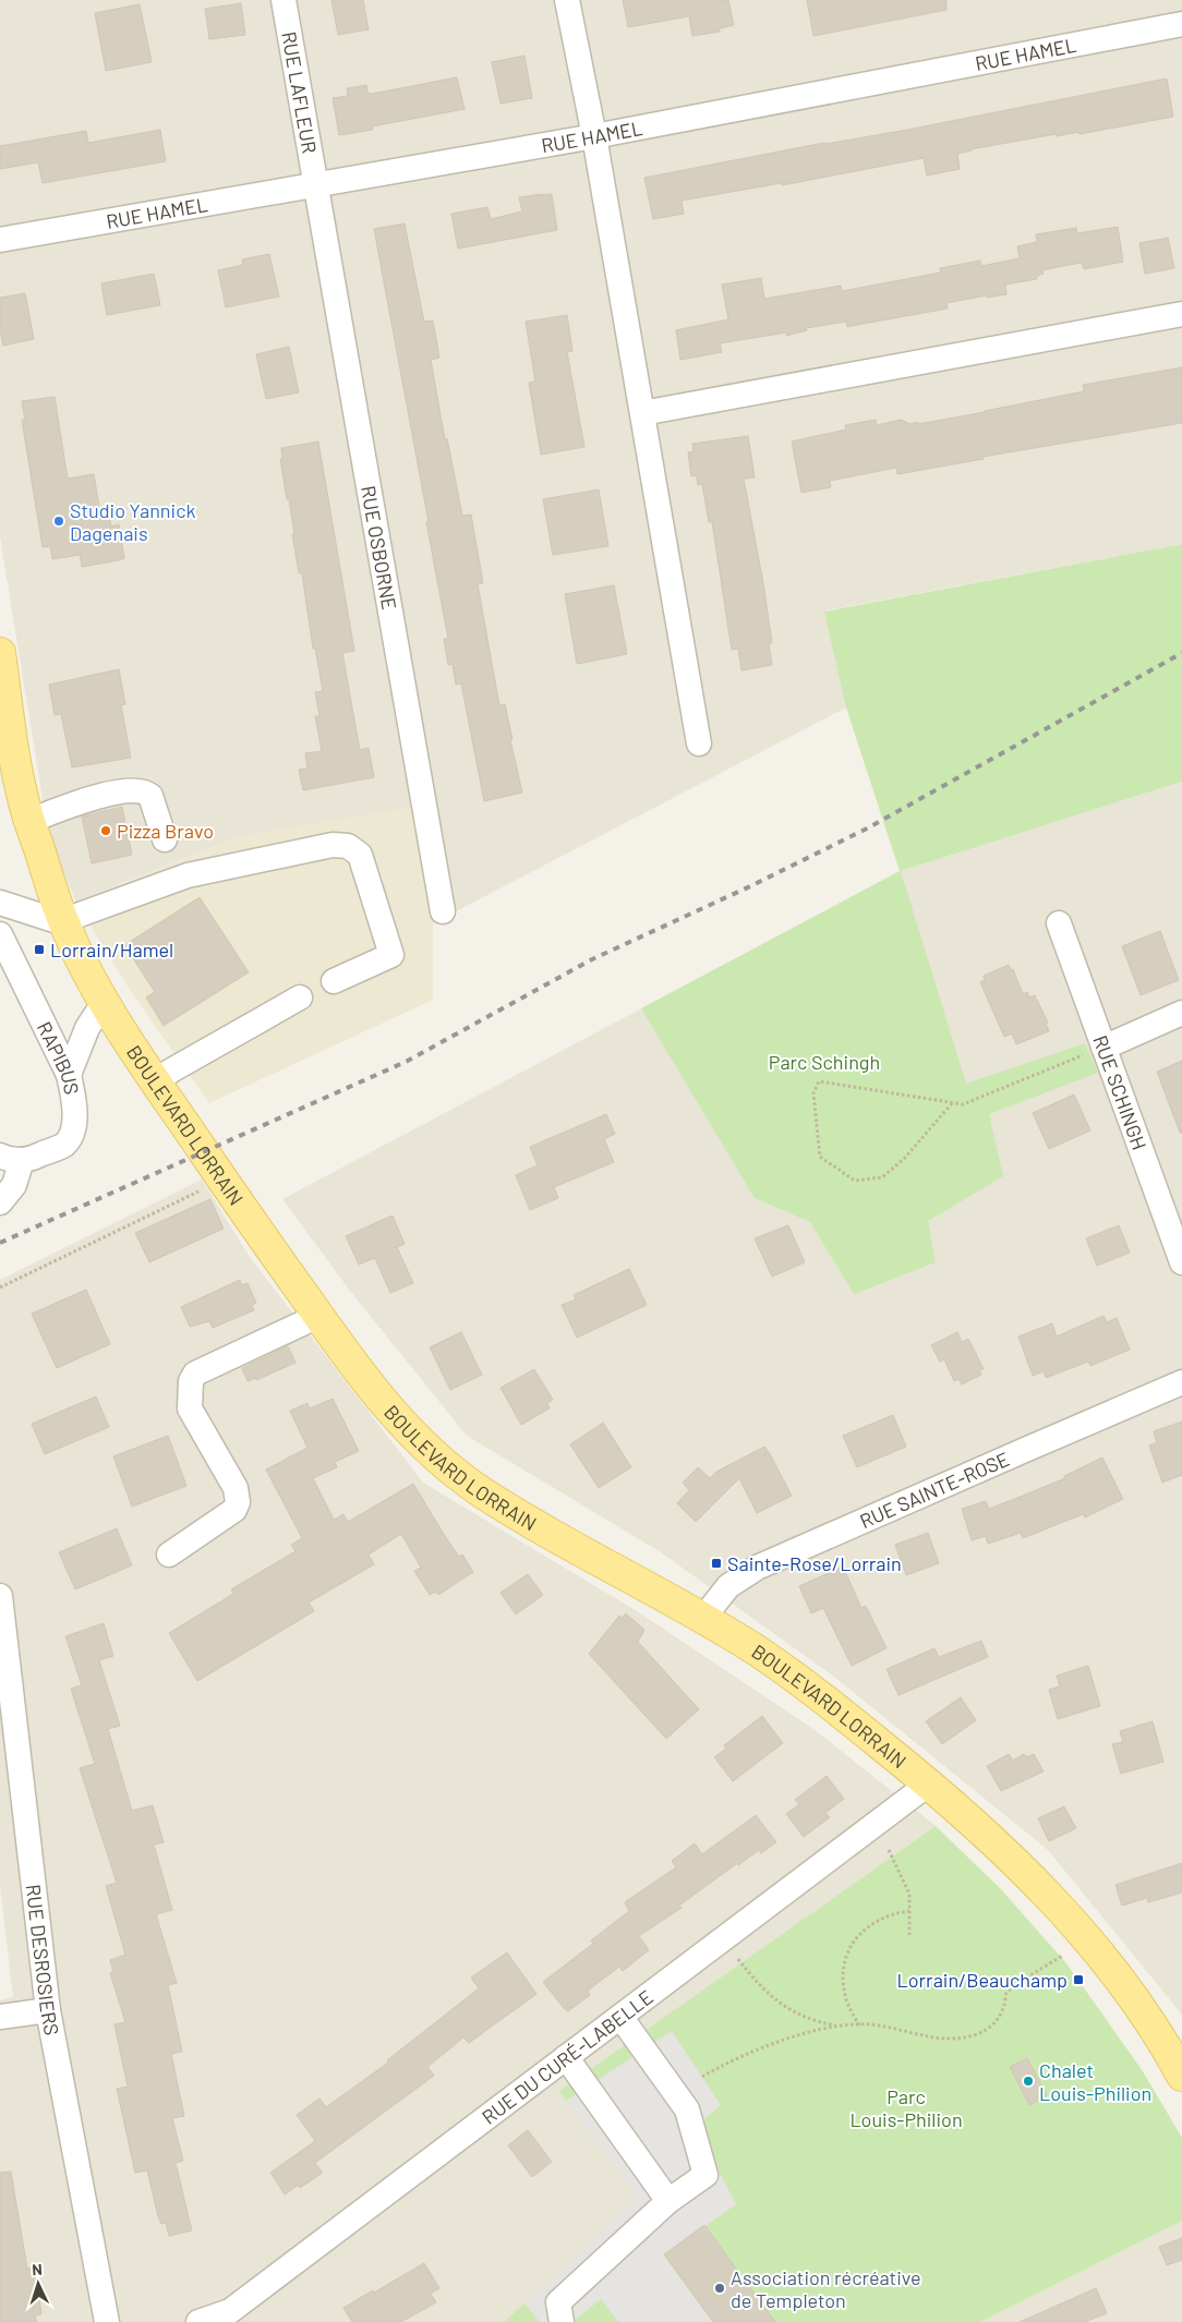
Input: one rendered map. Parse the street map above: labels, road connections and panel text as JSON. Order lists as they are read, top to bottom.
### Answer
{
  "streets": {
    "main road": ["BOULEVARD LORRAIN"],
    "street": [
      "RUE HAMEL",
      "RUE LAFLEUR",
      "RUE OSBORNE",
      "RAPIBUS",
      "RUE SCHINGH",
      "RUE SAINTE-ROSE",
      "RUE DESROSIERS",
      "RUE DU CURÉ-LABELLE"
    ]
  },
  "crossings": [
    ["RUE HAMEL", "RUE LAFLEUR"],
    ["RUE HAMEL", "RUE OSBORNE"],
    ["RUE LAFLEUR", "RUE OSBORNE"],
    ["BOULEVARD LORRAIN", "RUE SAINTE-ROSE"],
    ["BOULEVARD LORRAIN", "RUE DU CURÉ-LABELLE"]
  ],
  "parks": ["Parc Schingh", "Parc Louis-Philion"],
  "places": {
    "other": [
      "Studio Yannick Dagenais",
      "Pizza Bravo",
      "Chalet Louis-Philion",
      "Association récréative de Templeton"
    ],
    "transit": ["Lorrain/Hamel", "Sainte-Rose/Lorrain", "Lorrain/Beauchamp"]
  },
  "north": "top"
}
